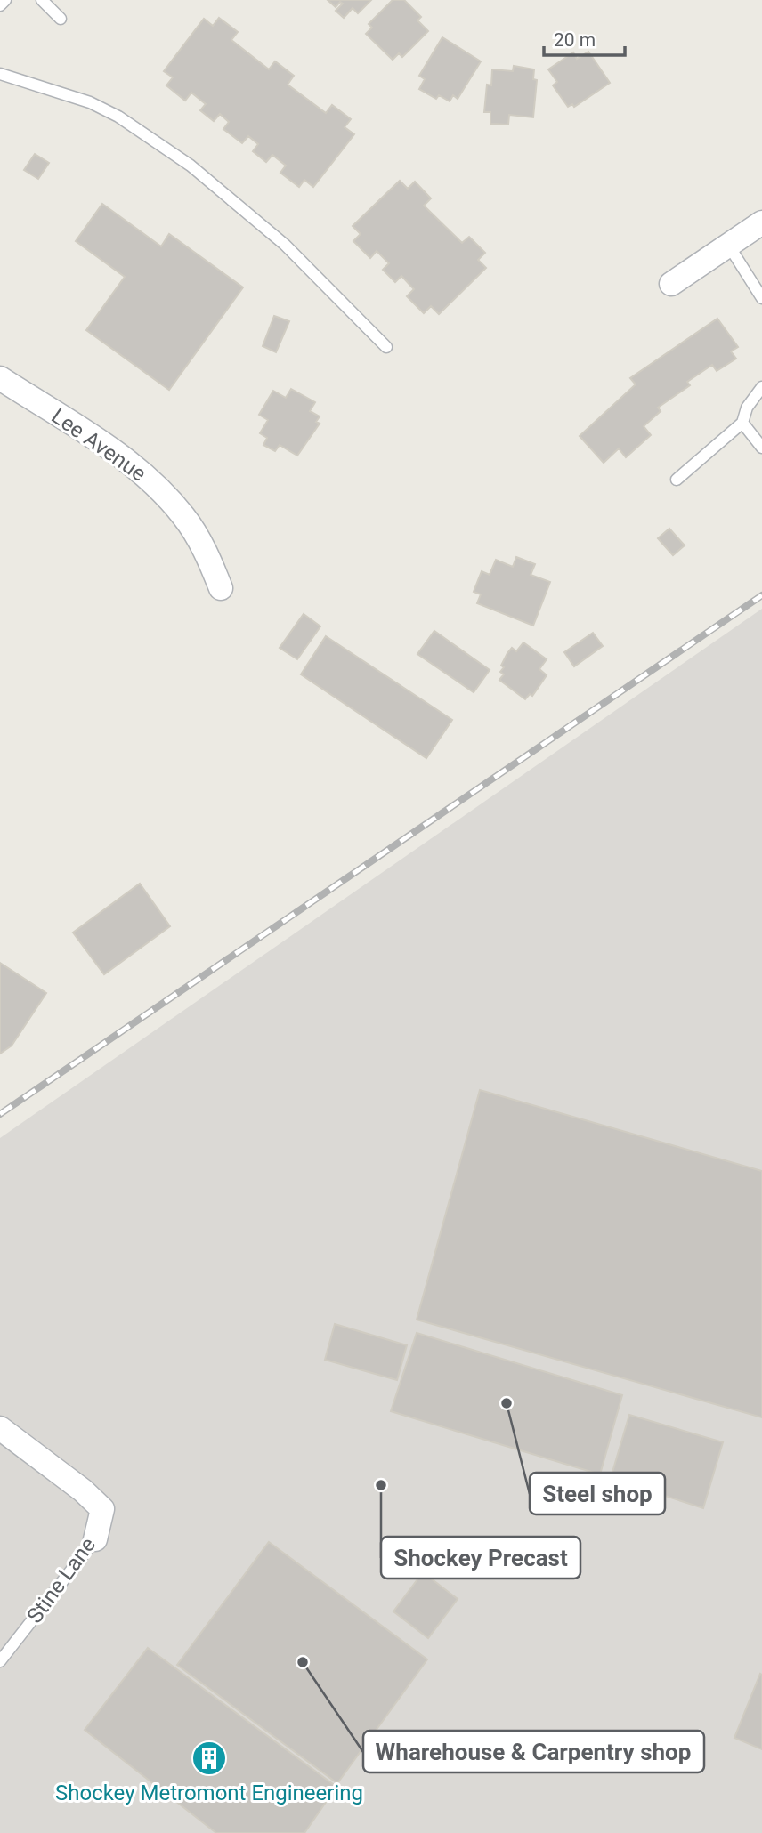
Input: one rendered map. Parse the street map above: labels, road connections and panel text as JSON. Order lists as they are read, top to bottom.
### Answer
{
  "streets": {
    "street": ["Lee Avenue", "Stine Lane"]
  },
  "places": {
    "other": ["Steel shop", "Shockey Precast", "Wharehouse & Carpentry shop"],
    "building": ["Shockey Metromont Engineering"]
  },
  "scale_bar": "20 m"
}
